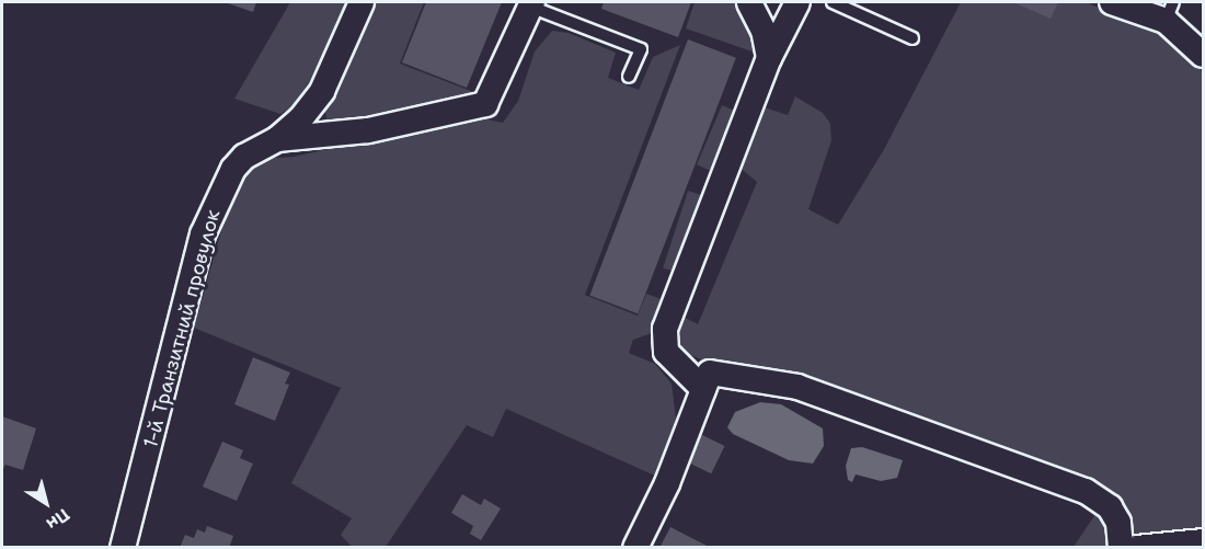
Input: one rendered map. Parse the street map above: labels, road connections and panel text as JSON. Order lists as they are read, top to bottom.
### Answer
{
  "streets": {
    "street": ["1-й Транзитний провулок"]
  },
  "north": "bottom right"
}
